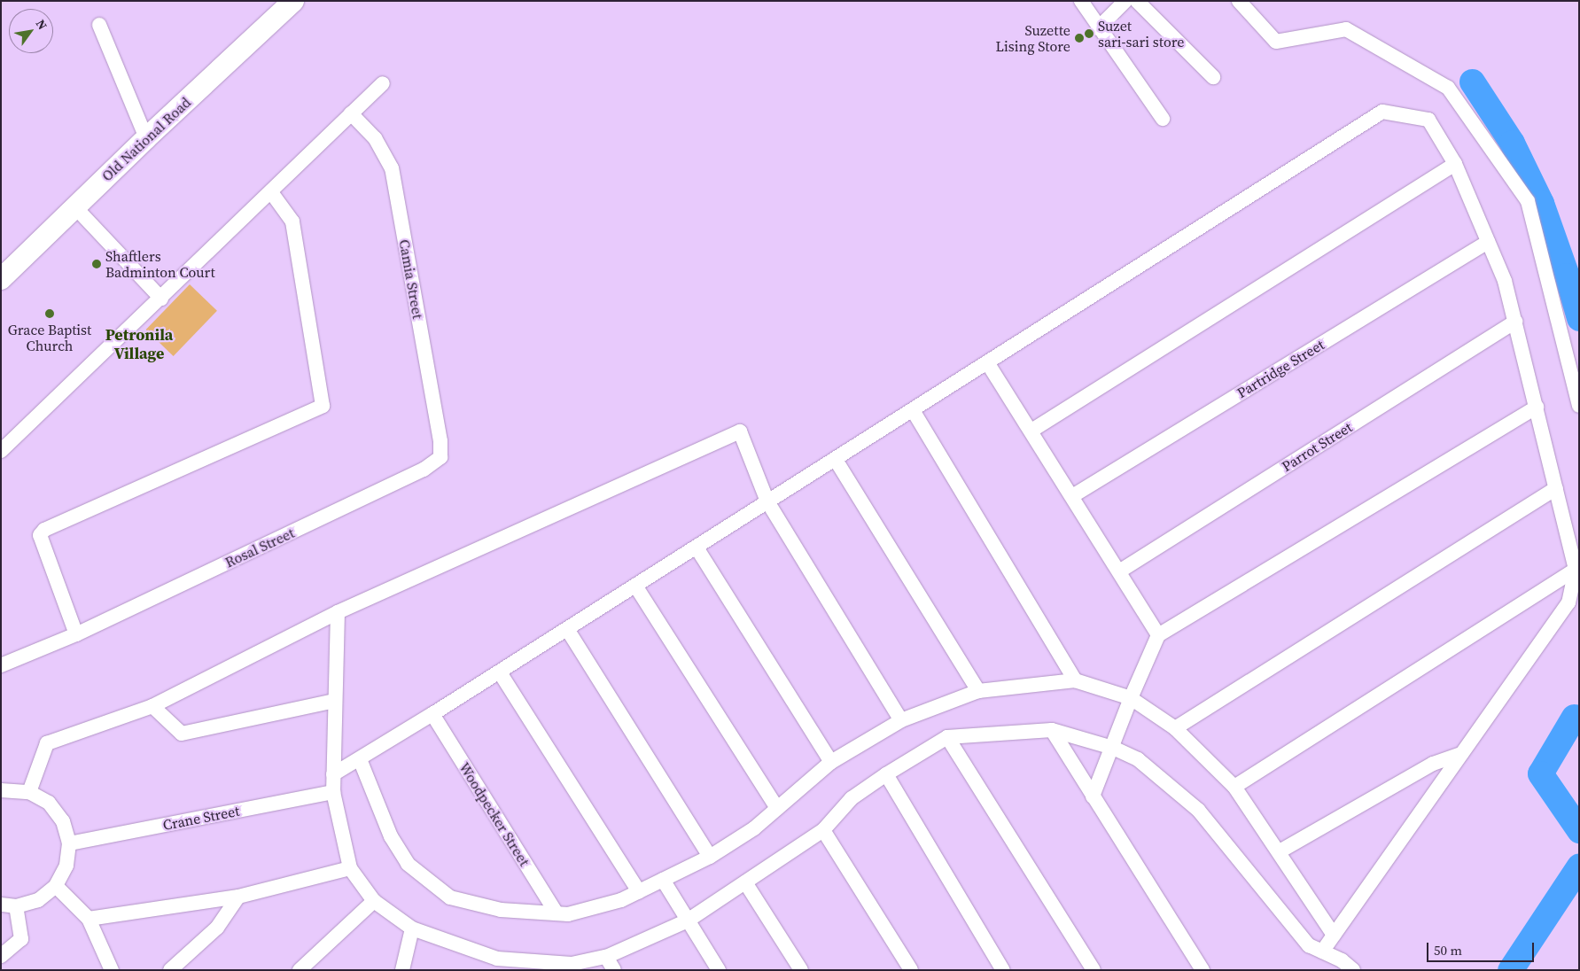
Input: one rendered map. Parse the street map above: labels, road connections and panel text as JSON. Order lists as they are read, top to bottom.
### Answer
{
  "streets": {
    "main road": ["Old National Road"],
    "street": [
      "Camia Street",
      "Partridge Street",
      "Parrot Street",
      "Rosal Street",
      "Woodpecker Street",
      "Crane Street"
    ]
  },
  "crossings": [
    ["Camia Street", "Rosal Street"]
  ],
  "districts": ["Petronila Village"],
  "places": [
    "Suzet sari-sari store",
    "Suzette Lising Store",
    "Shaftlers Badminton Court",
    "Grace Baptist Church"
  ],
  "scale_bar": "50 m",
  "north": "top right"
}
